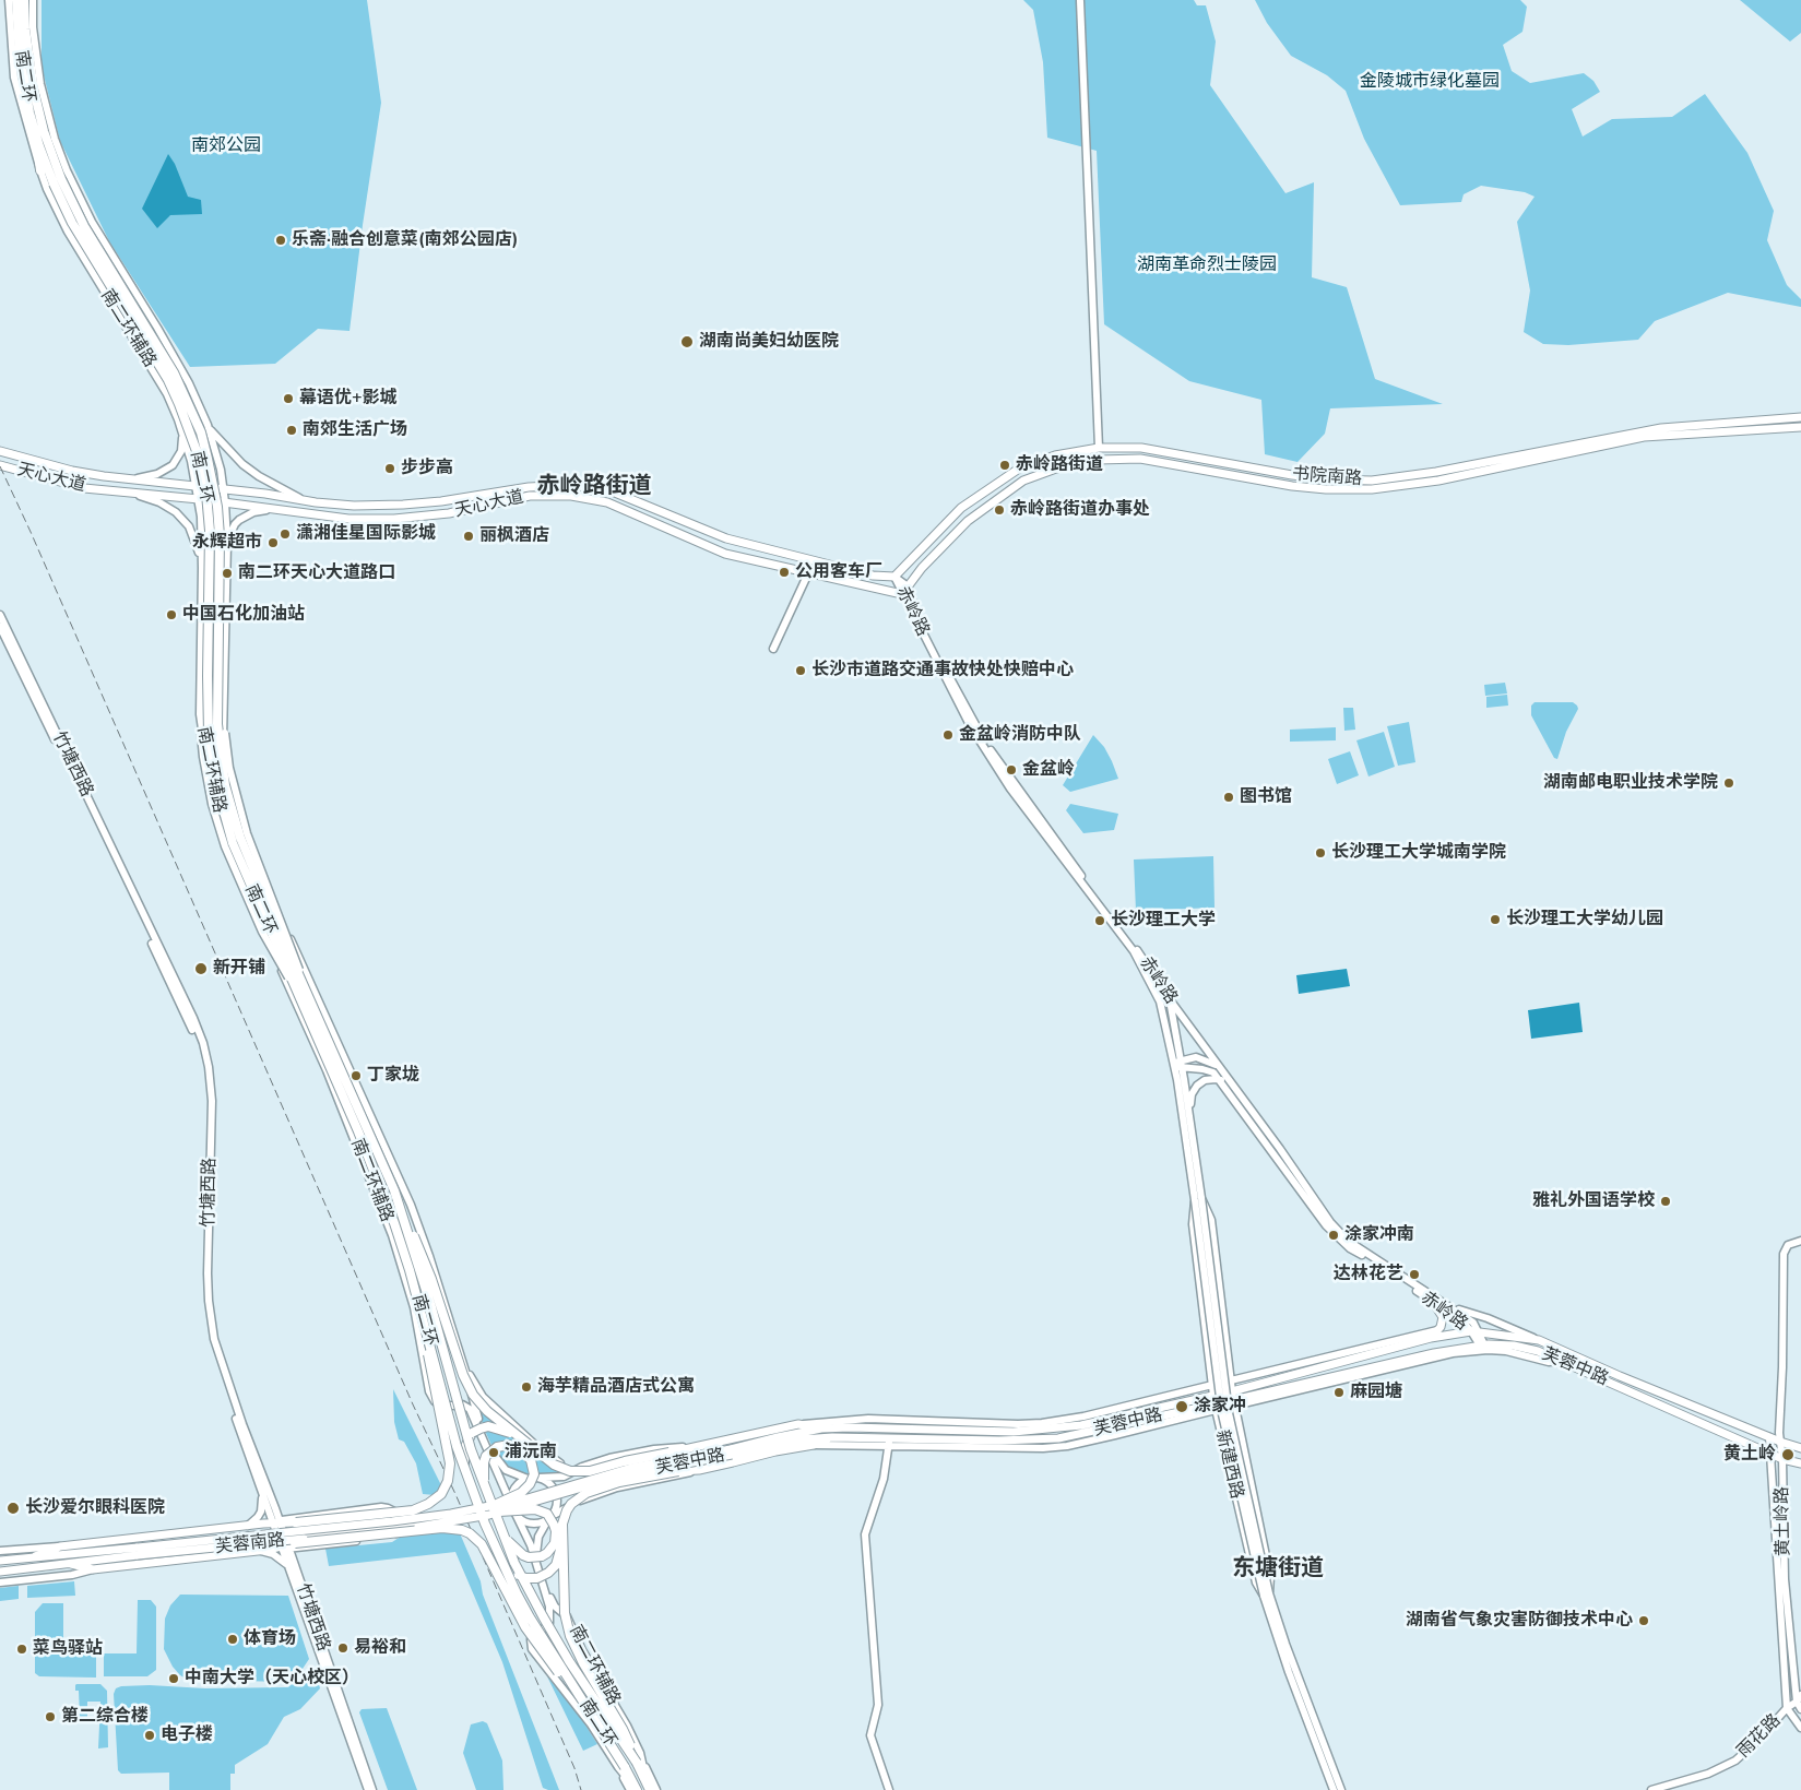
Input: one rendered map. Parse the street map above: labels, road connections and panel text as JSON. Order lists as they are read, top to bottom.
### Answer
{
  "streets": {
    "highway": ["南二环"],
    "main road": [
      "南二环辅路",
      "书院南路",
      "天心大道",
      "赤岭路",
      "竹塘西路",
      "芙蓉中路",
      "新建西路",
      "黄土岭路",
      "芙蓉南路",
      "雨花路"
    ]
  },
  "crossings": [
    ["南二环", "南二环辅路"],
    ["南二环辅路", "天心大道"],
    ["书院南路", "天心大道"],
    ["书院南路", "赤岭路"],
    ["天心大道", "赤岭路"],
    ["赤岭路", "芙蓉中路"],
    ["赤岭路", "新建西路"],
    ["芙蓉中路", "新建西路"],
    ["芙蓉中路", "黄土岭路"],
    ["芙蓉中路", "芙蓉南路"],
    ["黄土岭路", "雨花路"]
  ],
  "districts": ["赤岭路街道", "东塘街道"],
  "parks": ["金陵城市绿化墓园", "南郊公园", "湖南革命烈士陵园"],
  "places": [
    "乐斋·融合创意菜(南郊公园店)",
    "湖南尚美妇幼医院",
    "幕语优+影城",
    "南郊生活广场",
    "赤岭路街道",
    "步步高",
    "赤岭路街道办事处",
    "潇湘佳星国际影城",
    "丽枫酒店",
    "永辉超市",
    "公用客车厂",
    "南二环天心大道路口",
    "中国石化加油站",
    "长沙市道路交通事故快处快赔中心",
    "金盆岭消防中队",
    "金盆岭",
    "湖南邮电职业技术学院",
    "图书馆",
    "长沙理工大学城南学院",
    "长沙理工大学幼儿园",
    "长沙理工大学",
    "新开铺",
    "丁家垅",
    "雅礼外国语学校",
    "涂家冲南",
    "达林花艺",
    "海芋精品酒店式公寓",
    "麻园塘",
    "涂家冲",
    "浦沅南",
    "黄土岭",
    "长沙爱尔眼科医院",
    "湖南省气象灾害防御技术中心",
    "体育场",
    "易裕和",
    "菜鸟驿站",
    "中南大学（天心校区）",
    "第二综合楼",
    "电子楼"
  ]
}
